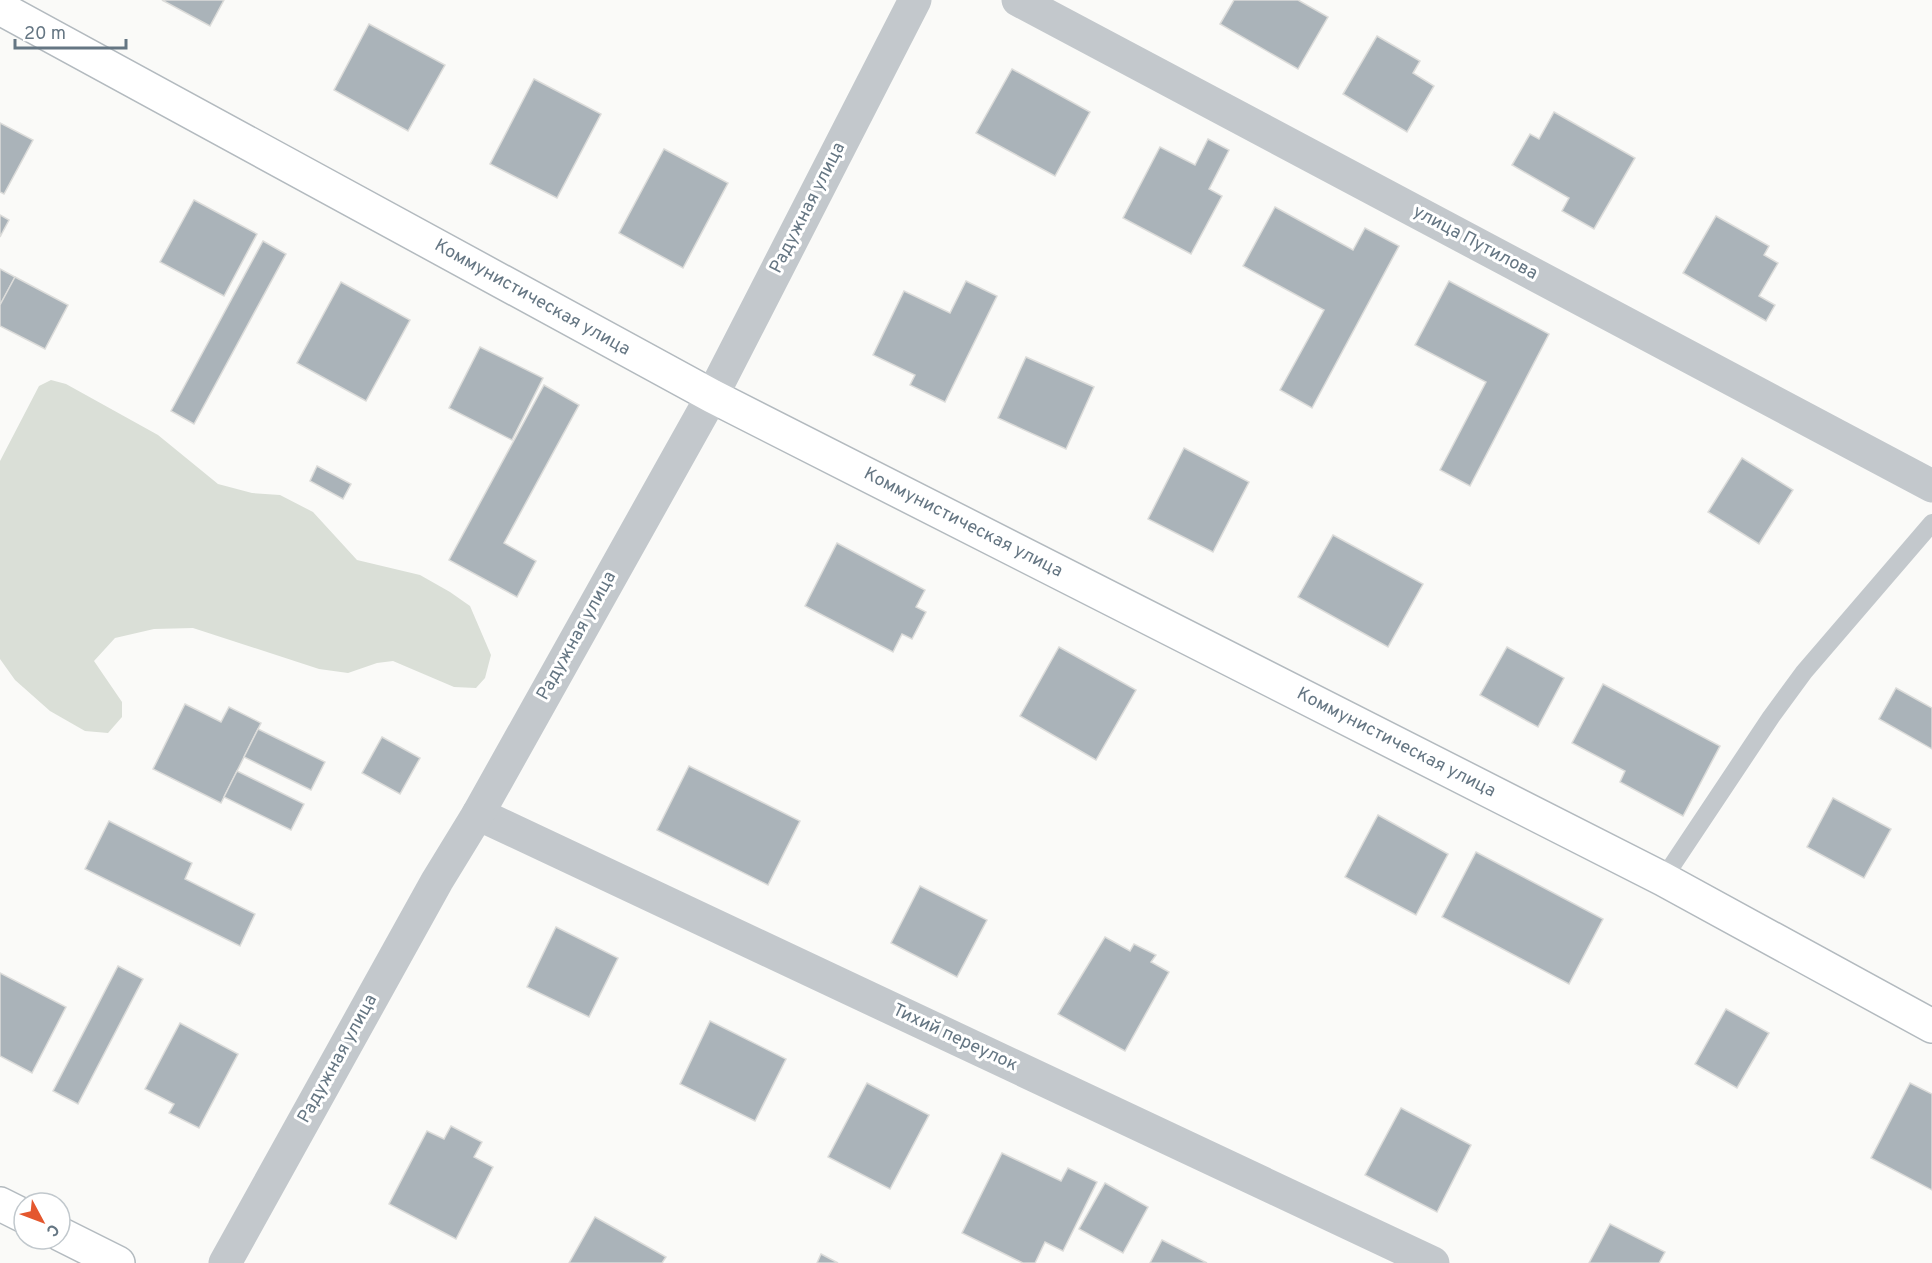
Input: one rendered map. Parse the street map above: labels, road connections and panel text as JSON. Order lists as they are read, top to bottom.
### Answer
{
  "streets": {
    "street": [
      "Радужная улица",
      "улица Путилова",
      "Коммунистическая улица",
      "Тихий переулок"
    ]
  },
  "crossings": [
    ["Радужная улица", "Коммунистическая улица"],
    ["Радужная улица", "Тихий переулок"]
  ],
  "scale_bar": "20 m",
  "north": "bottom right"
}
